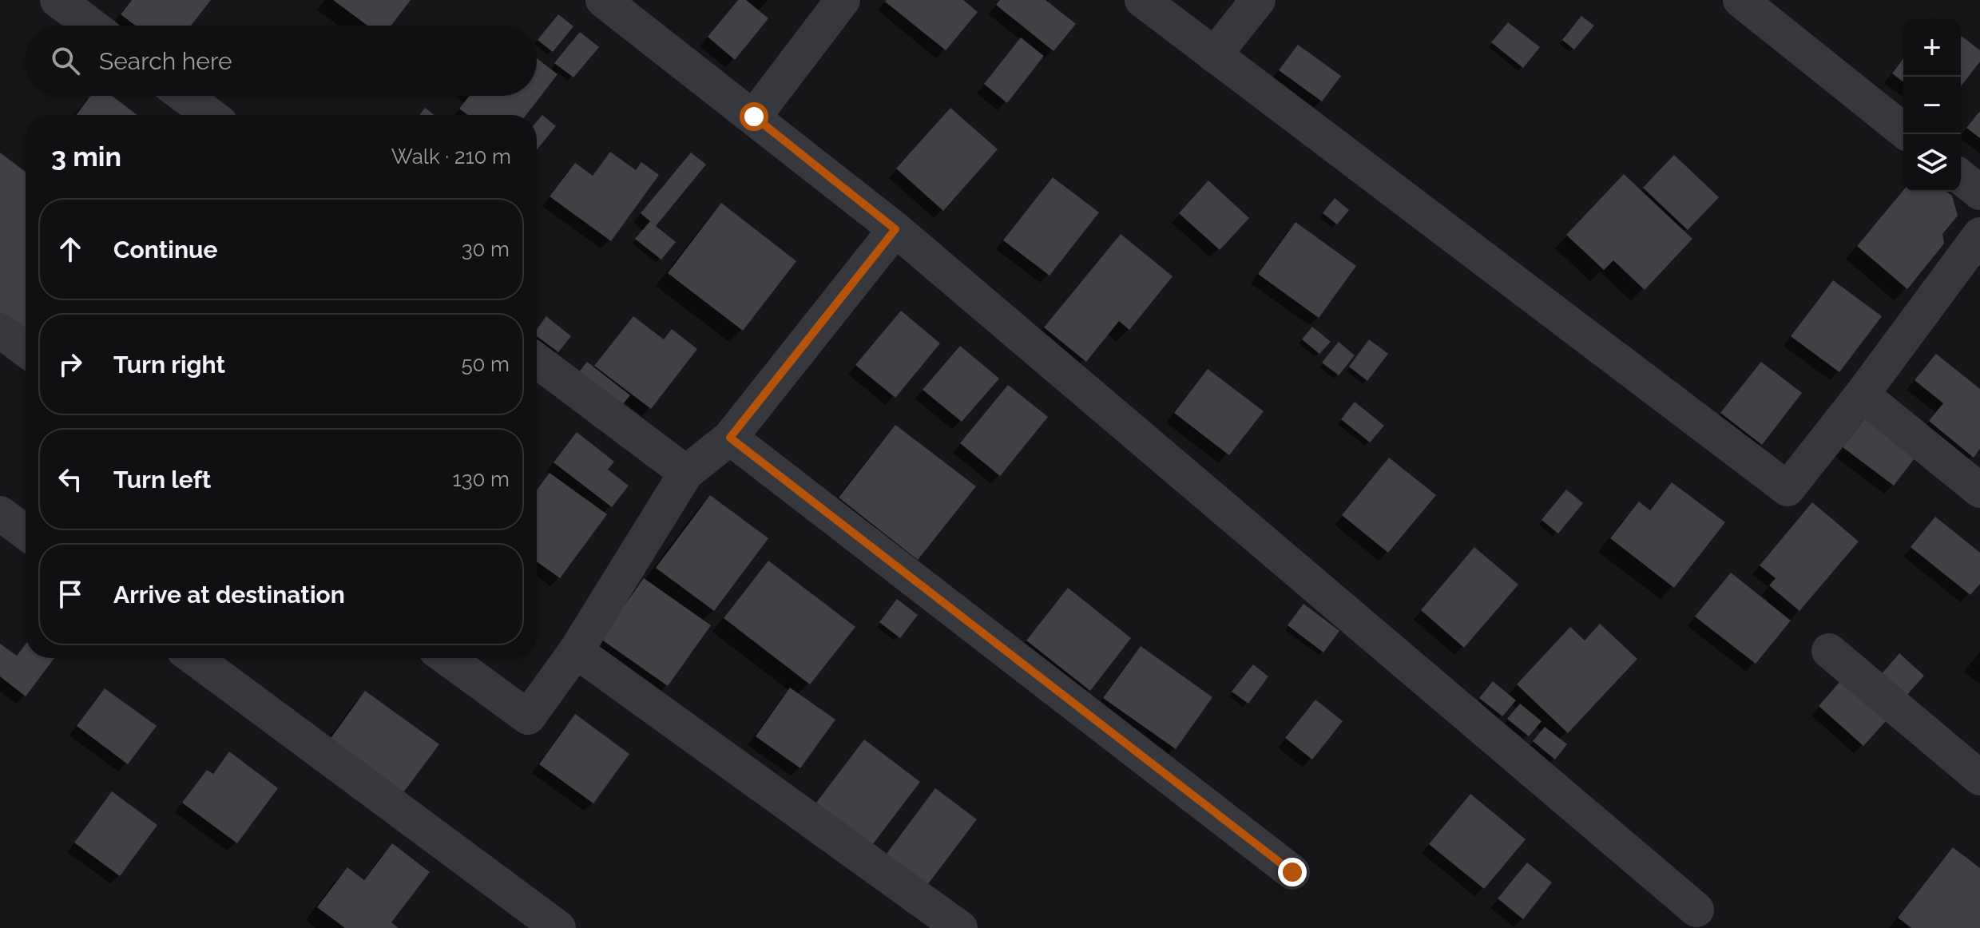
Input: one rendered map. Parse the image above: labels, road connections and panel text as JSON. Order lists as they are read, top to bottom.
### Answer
{
  "page": {
    "map_buttons": ["+", "−"],
    "search": "Search here",
    "heading": ["3 min", "Walk · 210 m"],
    "list": [
      ["Continue", "30 m"],
      ["Turn right", "50 m"],
      ["Turn left", "130 m"],
      "Arrive at destination"
    ]
  }
}
